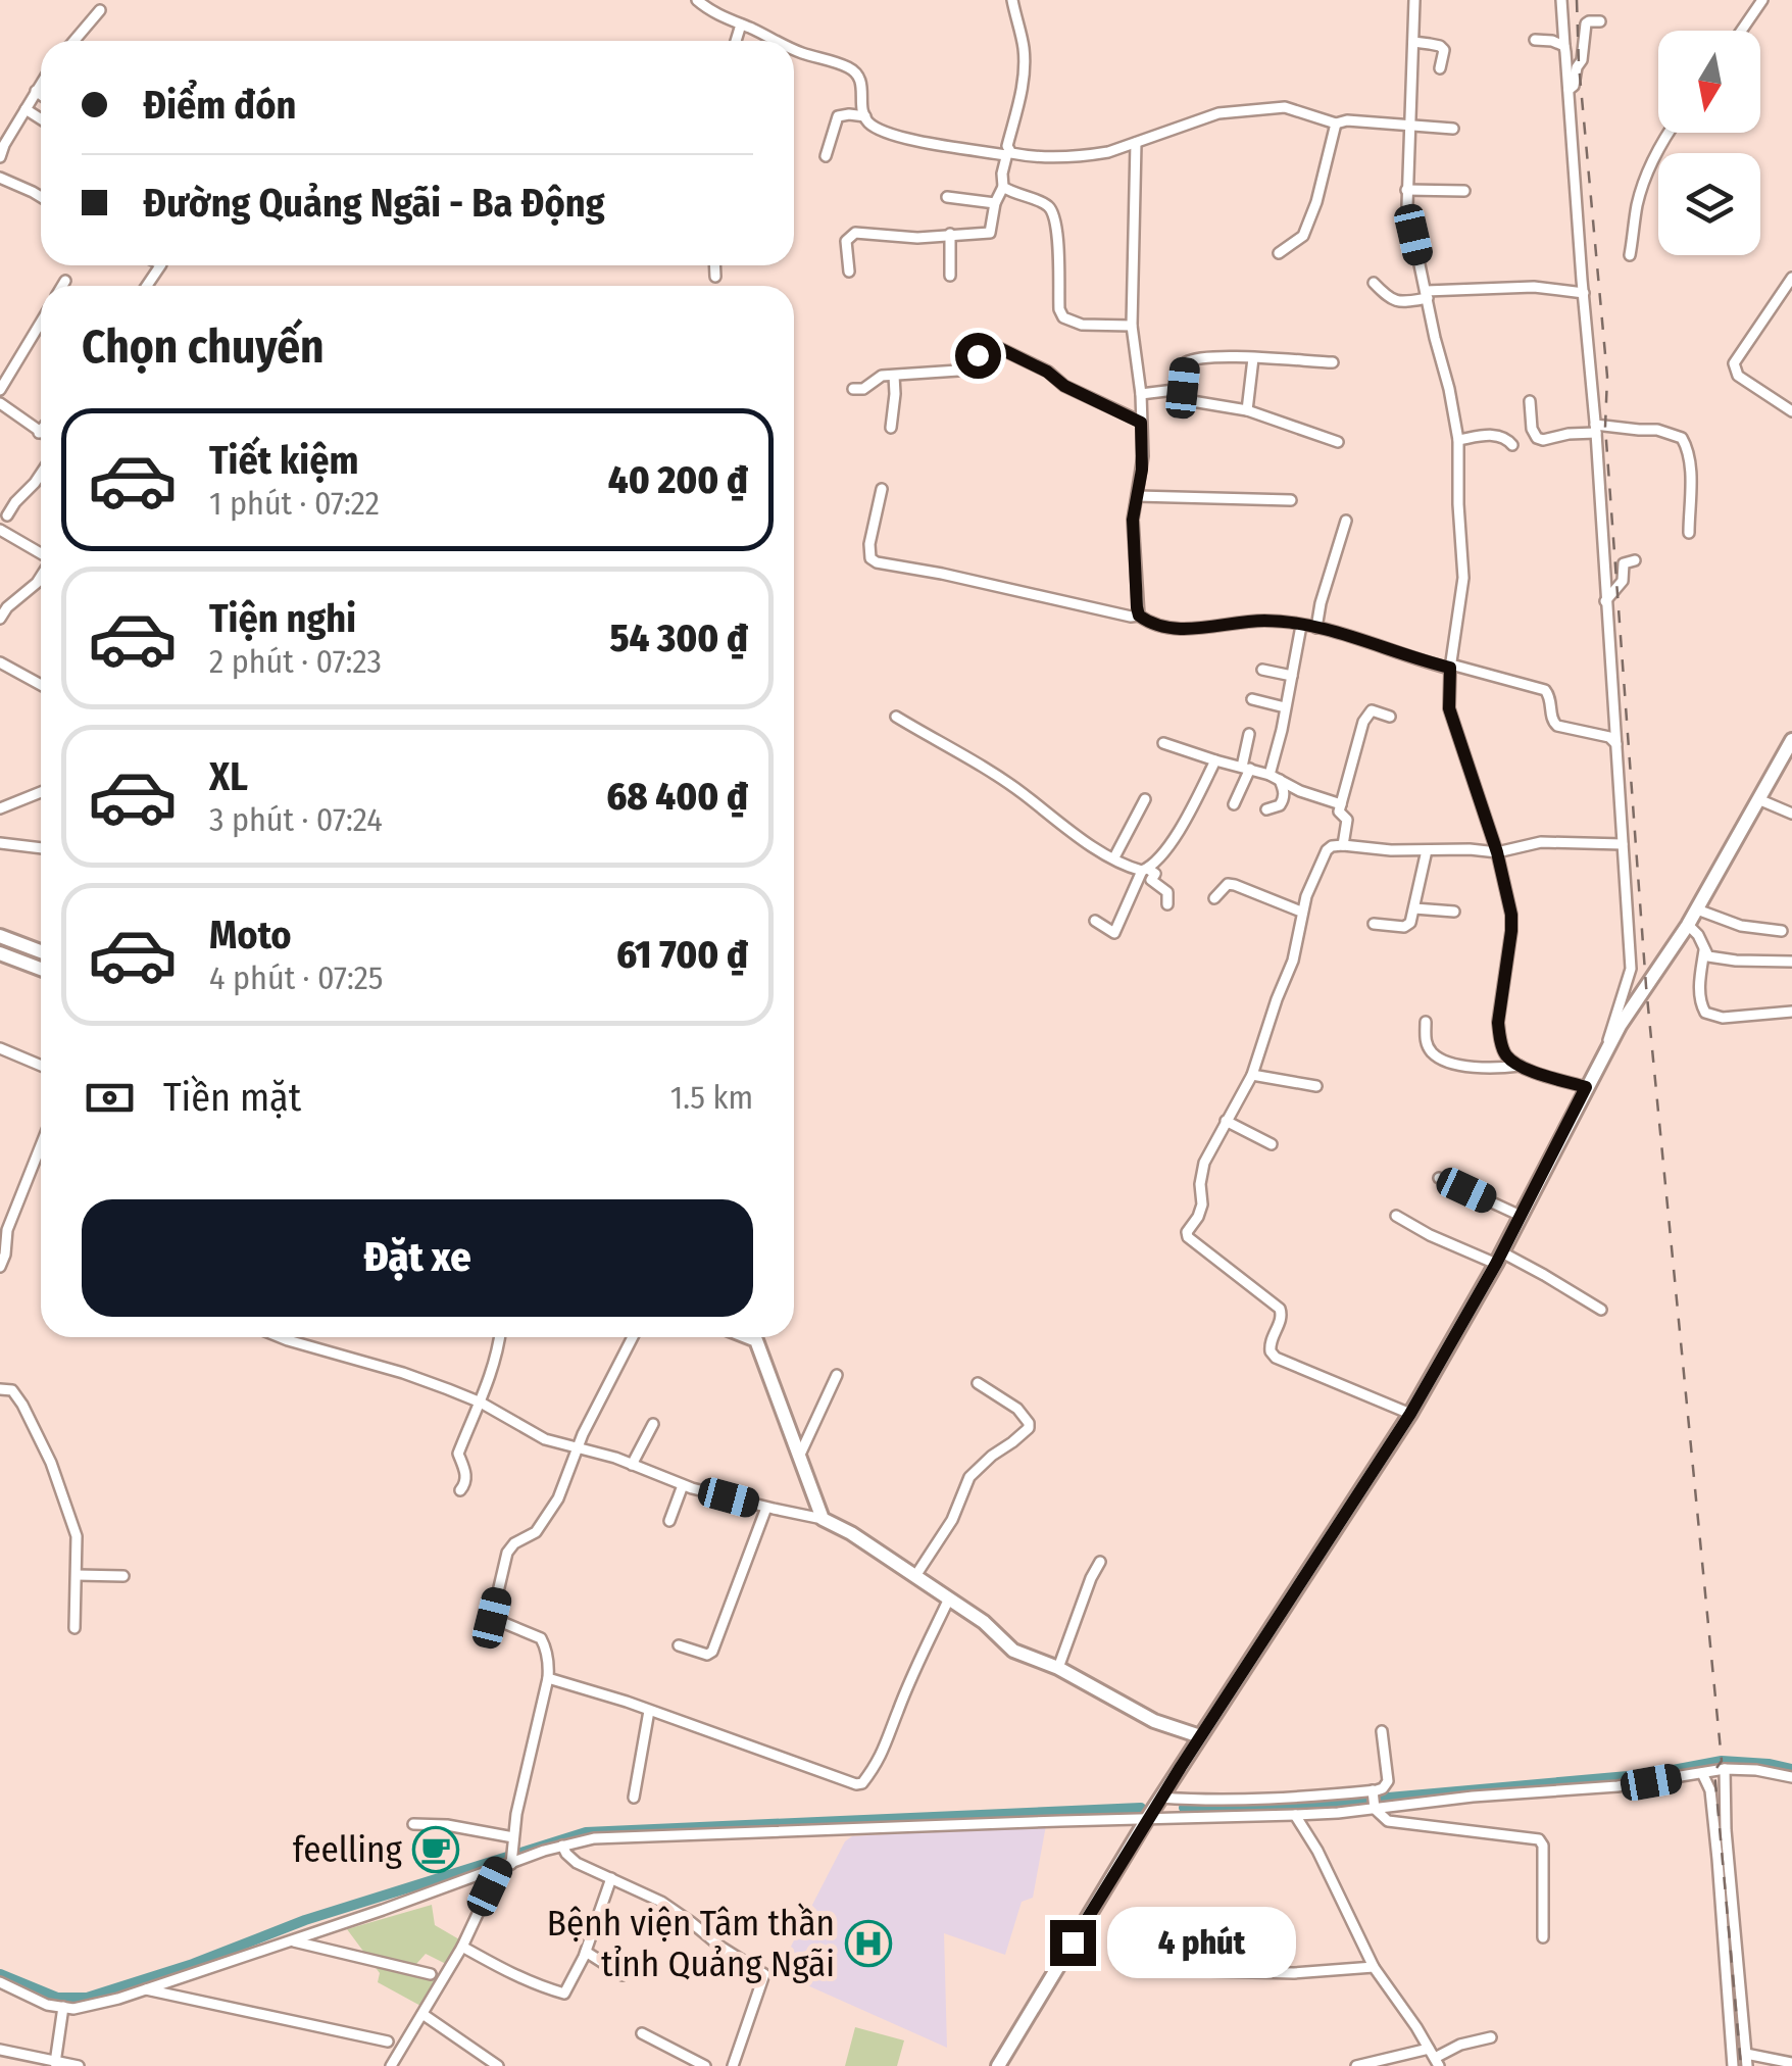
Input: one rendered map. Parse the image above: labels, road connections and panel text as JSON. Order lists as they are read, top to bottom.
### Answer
{
  "places": {
    "cafe": ["feelling"],
    "hospital": ["Bệnh viện Tâm thần tỉnh Quảng Ngãi"]
  },
  "north": "bottom",
  "page": {
    "banner": ["Điểm đón", "Đường Quảng Ngãi - Ba Động"],
    "heading": "Chọn chuyến",
    "list": [
      {
        "name": "Tiết kiệm",
        "note": "1 phút · 07:22",
        "value": "40 200 ₫"
      },
      {
        "name": "Tiện nghi",
        "note": "2 phút · 07:23",
        "value": "54 300 ₫"
      },
      {
        "name": "XL",
        "note": "3 phút · 07:24",
        "value": "68 400 ₫"
      },
      {
        "name": "Moto",
        "note": "4 phút · 07:25",
        "value": "61 700 ₫"
      }
    ],
    "pay": ["Tiền mặt", "1.5 km"],
    "buttons": "Đặt xe",
    "bubble": "4 phút"
  }
}
